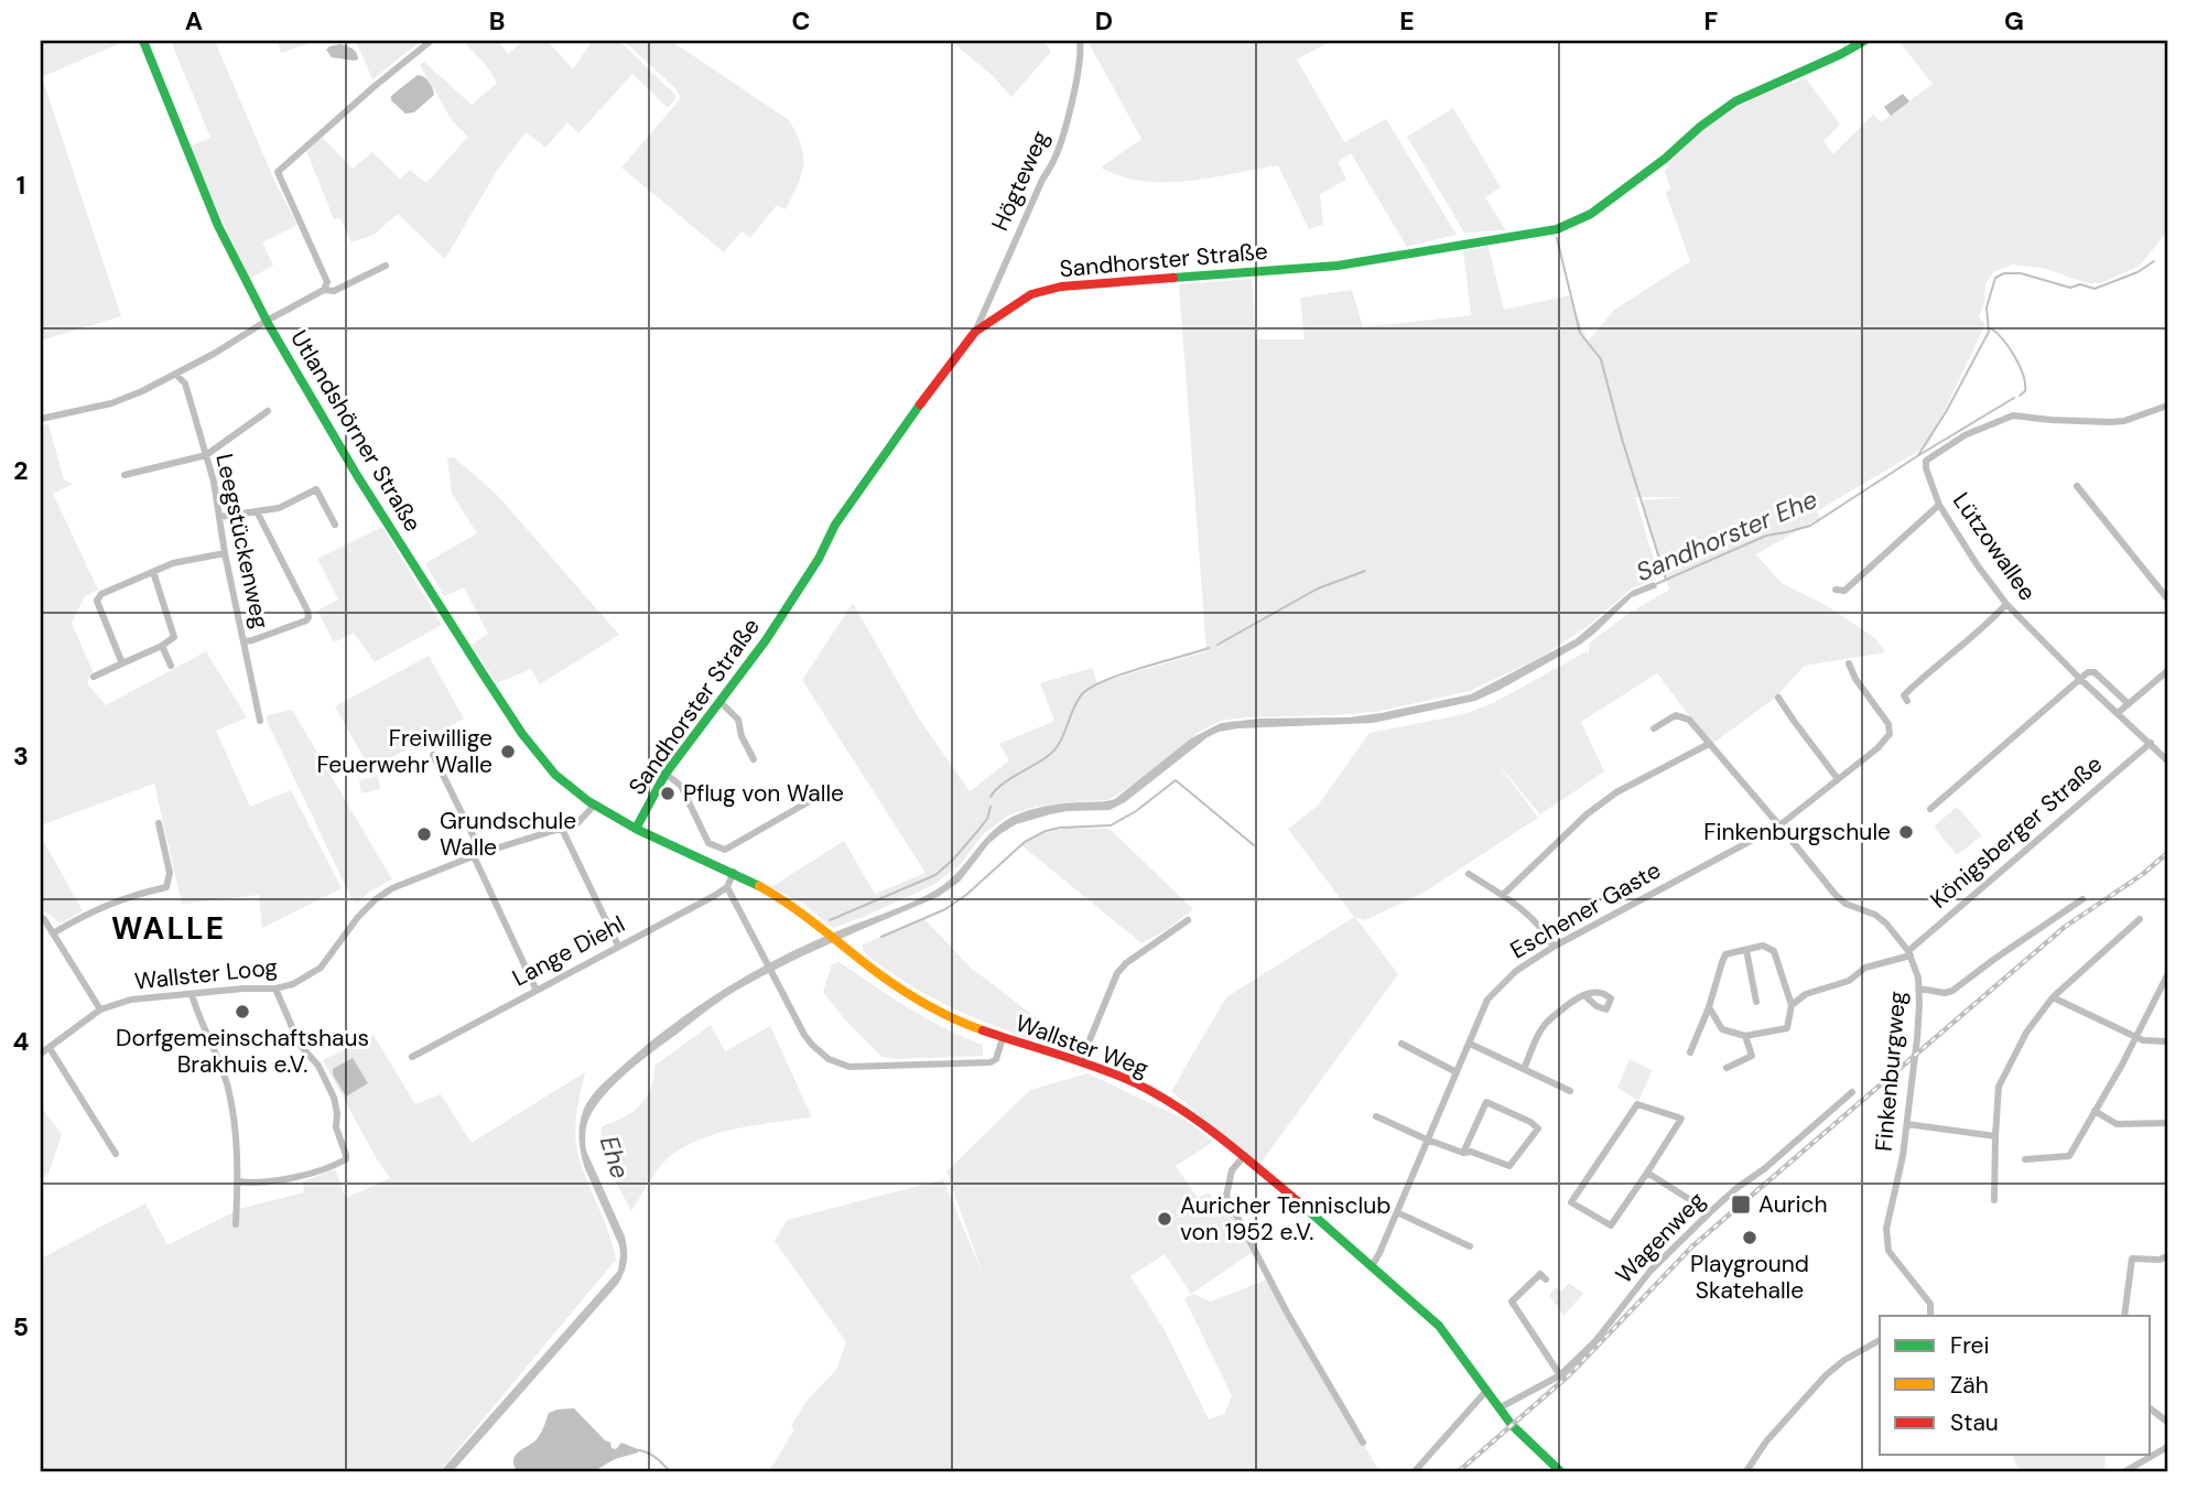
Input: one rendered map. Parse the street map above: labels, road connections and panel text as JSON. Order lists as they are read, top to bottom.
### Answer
{
  "streets": {
    "street": [
      "Högteweg",
      "Sandhorster Straße",
      "Utlandshörner Straße",
      "Leegstückenweg",
      "Lützowallee",
      "Königsberger Straße",
      "Eschener Gaste",
      "Lange Diehl",
      "Wallster Loog",
      "Wallster Weg",
      "Finkenburgweg",
      "Wagenweg"
    ]
  },
  "crossings": [
    ["Högteweg", "Sandhorster Straße"],
    ["Sandhorster Straße", "Wallster Weg"],
    ["Utlandshörner Straße", "Wallster Loog"],
    ["Utlandshörner Straße", "Wallster Weg"],
    ["Lützowallee", "Königsberger Straße"],
    ["Königsberger Straße", "Finkenburgweg"],
    ["Eschener Gaste", "Wallster Weg"],
    ["Eschener Gaste", "Finkenburgweg"],
    ["Wallster Loog", "Wallster Weg"],
    ["Wallster Weg", "Wagenweg"]
  ],
  "districts": ["WALLE"],
  "water": ["Sandhorster Ehe", "Ehe"],
  "places": {
    "other": [
      "Freiwillige Feuerwehr Walle",
      "Pflug von Walle",
      "Finkenburgschule",
      "Grundschule Walle",
      "Dorfgemeinschaftshaus Brakhuis e.V.",
      "Auricher Tennisclub von 1952 e.V.",
      "Playground Skatehalle"
    ],
    "transit": ["Aurich"]
  },
  "legend": ["Frei", "Zäh", "Stau"],
  "grid": {
    "columns": [
      "A",
      "B",
      "C",
      "D",
      "E",
      "F",
      "G"
    ],
    "rows": [
      "1",
      "2",
      "3",
      "4",
      "5"
    ]
  }
}
